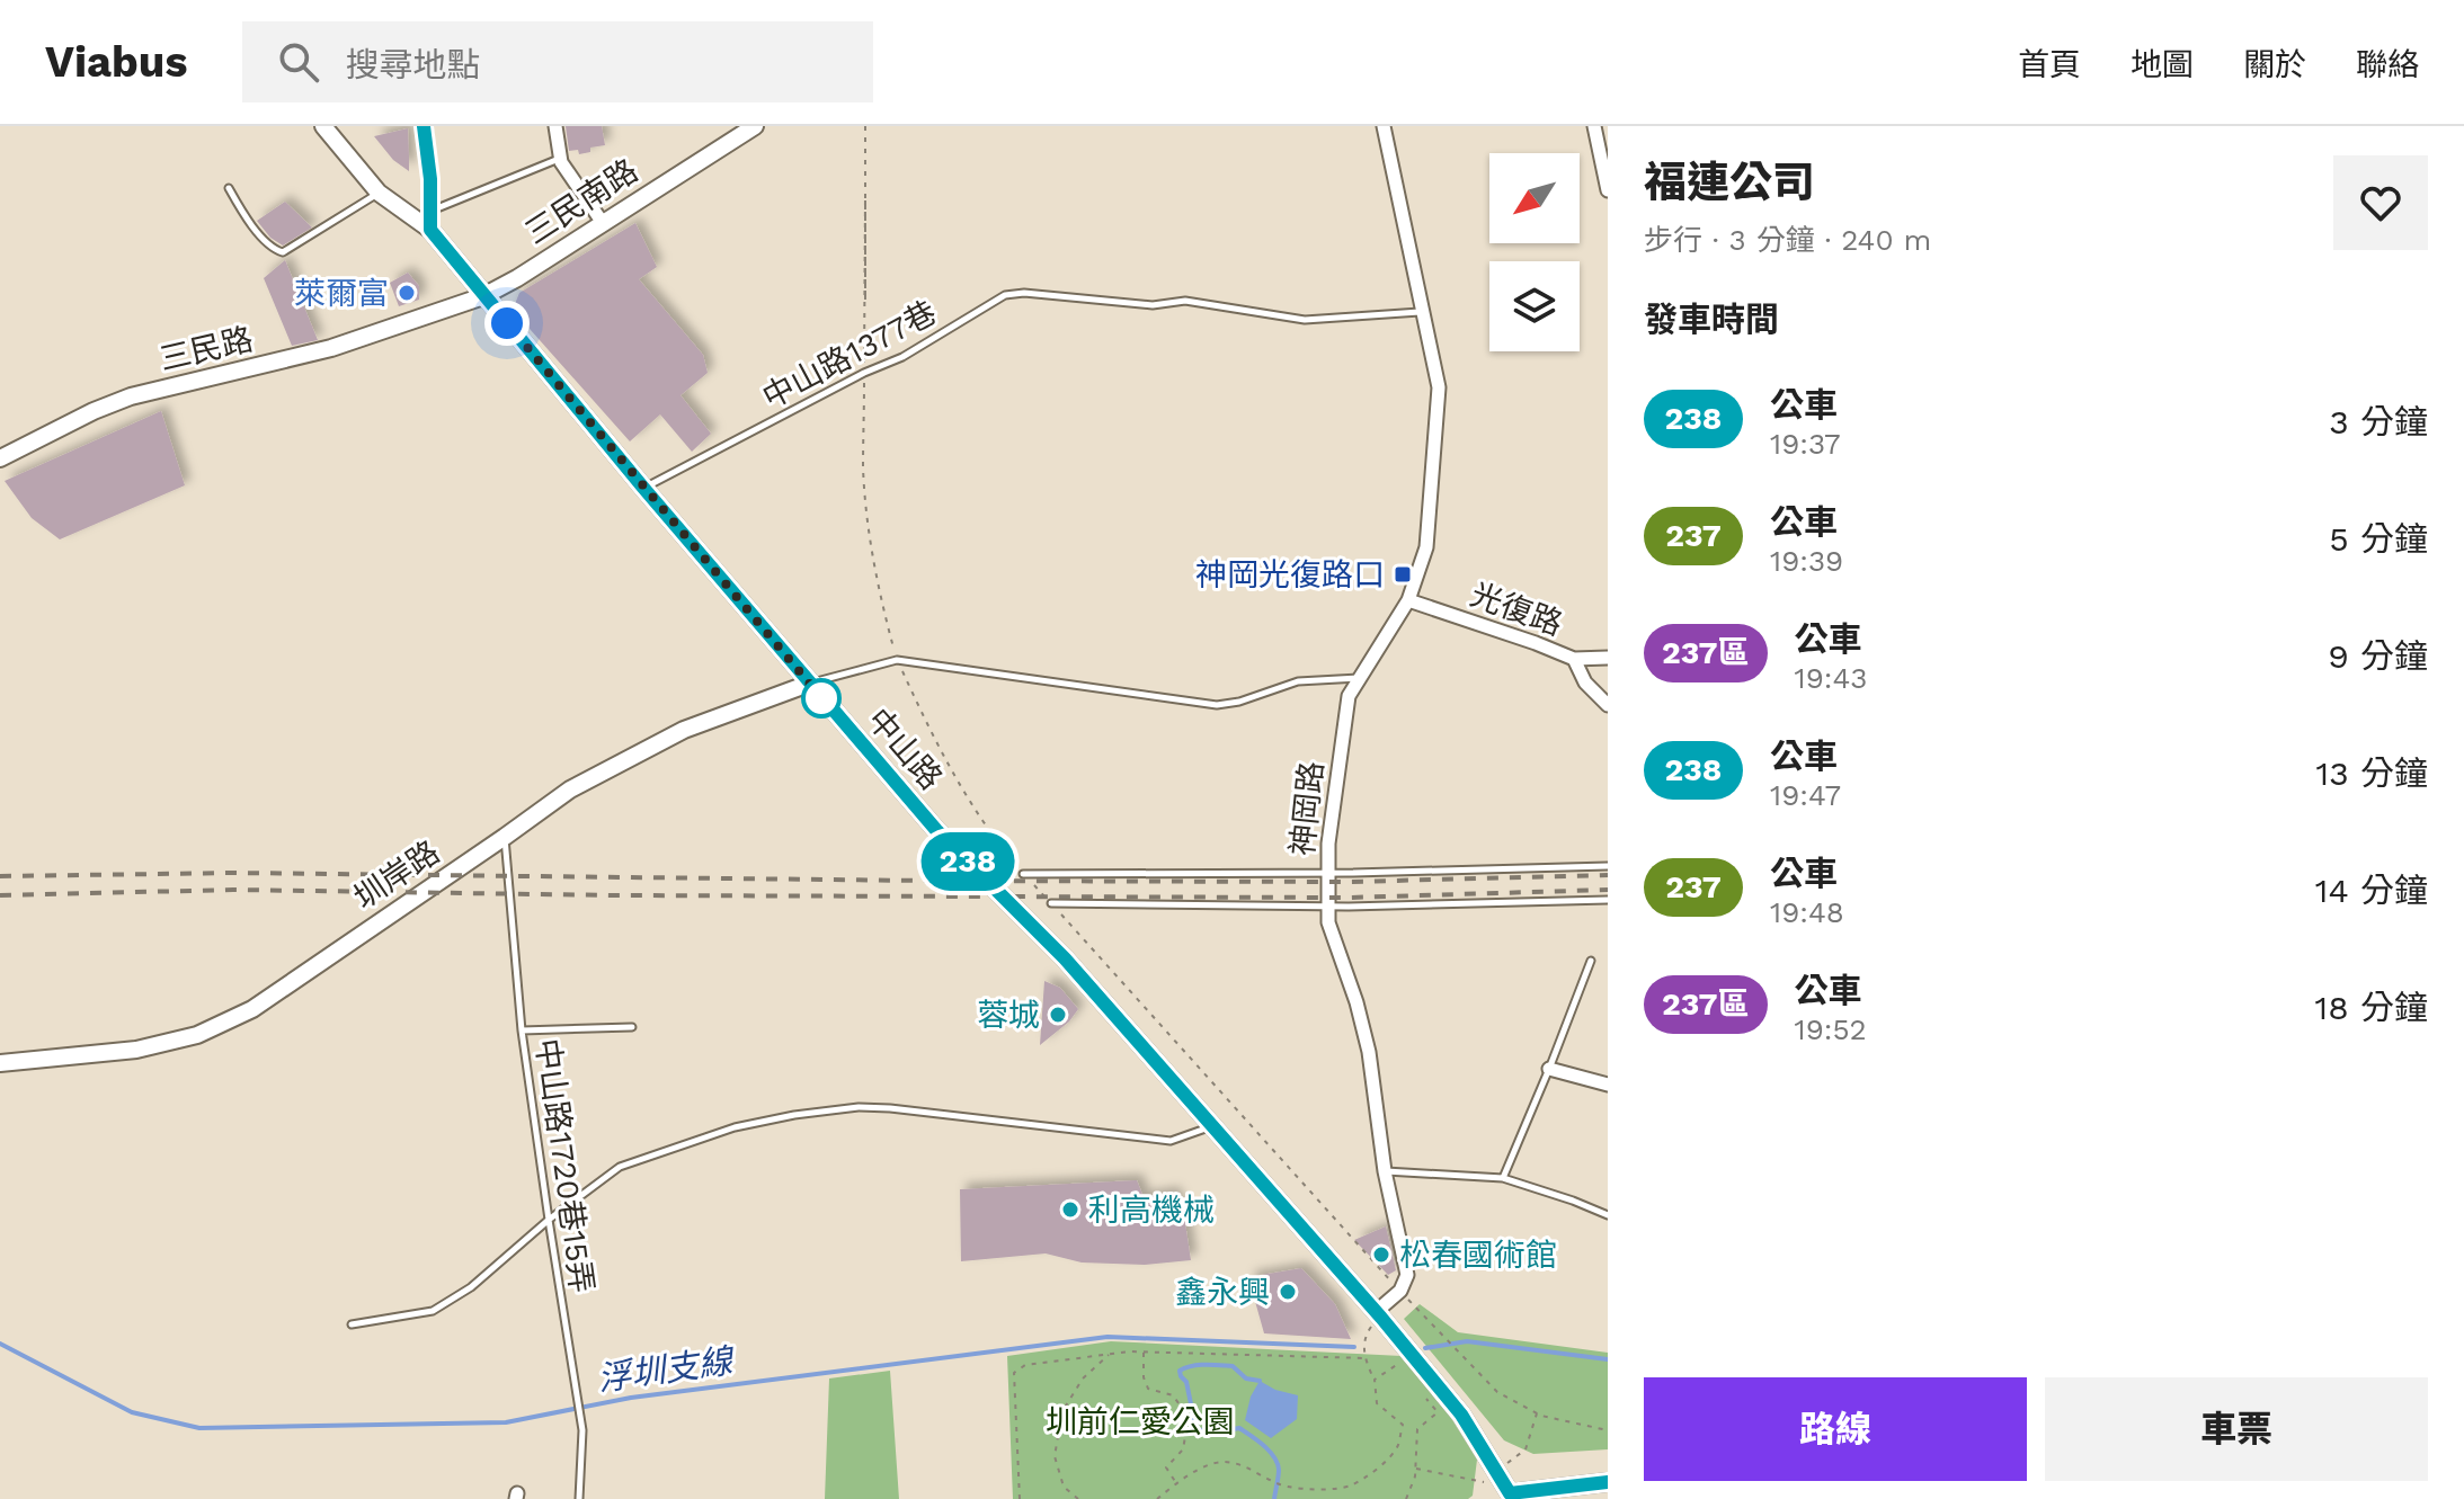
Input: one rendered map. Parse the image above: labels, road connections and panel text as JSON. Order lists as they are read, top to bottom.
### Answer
{
  "streets": {
    "street": [
      "三民南路",
      "三民路",
      "光復路",
      "中山路",
      "神岡路",
      "圳岸路"
    ],
    "lane": ["中山路1377巷", "中山路1720巷15弄"]
  },
  "crossings": [
    ["三民南路", "三民路"],
    ["三民南路", "中山路"],
    ["三民路", "中山路"],
    ["中山路1377巷", "中山路"],
    ["中山路1377巷", "神岡路"],
    ["光復路", "神岡路"],
    ["中山路", "圳岸路"],
    ["圳岸路", "中山路1720巷15弄"]
  ],
  "water": ["浮圳支線"],
  "parks": ["圳前仁愛公園"],
  "places": {
    "other": [
      "萊爾富",
      "蓉城",
      "利高機械",
      "松春國術館",
      "鑫永興"
    ],
    "transit": ["神岡光復路口"]
  },
  "lines": ["bus line 238"],
  "north": "bottom left",
  "page": {
    "header": "Viabus",
    "search": "搜尋地點",
    "nav": [
      "首頁",
      "地圖",
      "關於",
      "聯絡"
    ],
    "on_map": "238",
    "heading": [
      ["福連公司", "步行 · 3 分鐘 · 240 m"],
      "發車時間"
    ],
    "list": [
      {
        "mark": "238",
        "name": "公車",
        "note": "19:37",
        "value": "3 分鐘"
      },
      {
        "mark": "237",
        "name": "公車",
        "note": "19:39",
        "value": "5 分鐘"
      },
      {
        "mark": "237區",
        "name": "公車",
        "note": "19:43",
        "value": "9 分鐘"
      },
      {
        "mark": "238",
        "name": "公車",
        "note": "19:47",
        "value": "13 分鐘"
      },
      {
        "mark": "237",
        "name": "公車",
        "note": "19:48",
        "value": "14 分鐘"
      },
      {
        "mark": "237區",
        "name": "公車",
        "note": "19:52",
        "value": "18 分鐘"
      }
    ],
    "buttons": ["路線", "車票"]
  }
}
